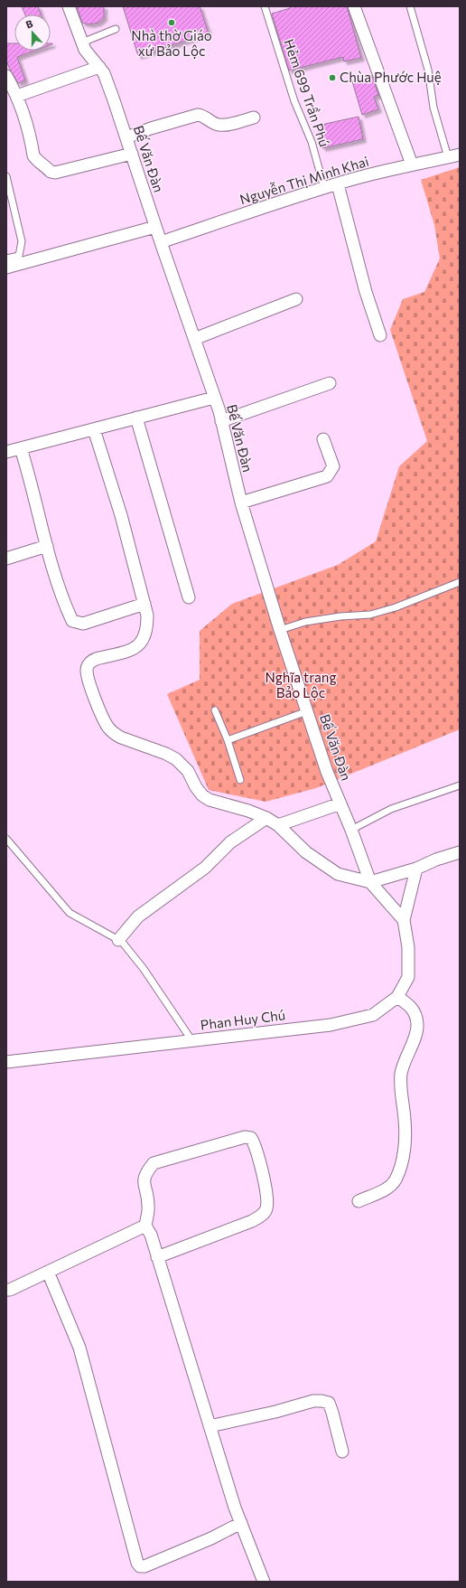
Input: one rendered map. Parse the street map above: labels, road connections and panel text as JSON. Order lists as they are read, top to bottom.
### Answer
{
  "streets": {
    "street": ["Bế Văn Đàn", "Nguyễn Thị Minh Khai", "Phan Huy Chú"],
    "lane": ["Hẻm 699 Trần Phú"]
  },
  "crossings": [
    ["Hẻm 699 Trần Phú", "Nguyễn Thị Minh Khai"],
    ["Bế Văn Đàn", "Nguyễn Thị Minh Khai"]
  ],
  "parks": ["Nghĩa trang Bảo Lộc"],
  "places": ["Nhà thờ Giáo xứ Bảo Lộc", "Chùa Phước Huệ"],
  "north": "top"
}
